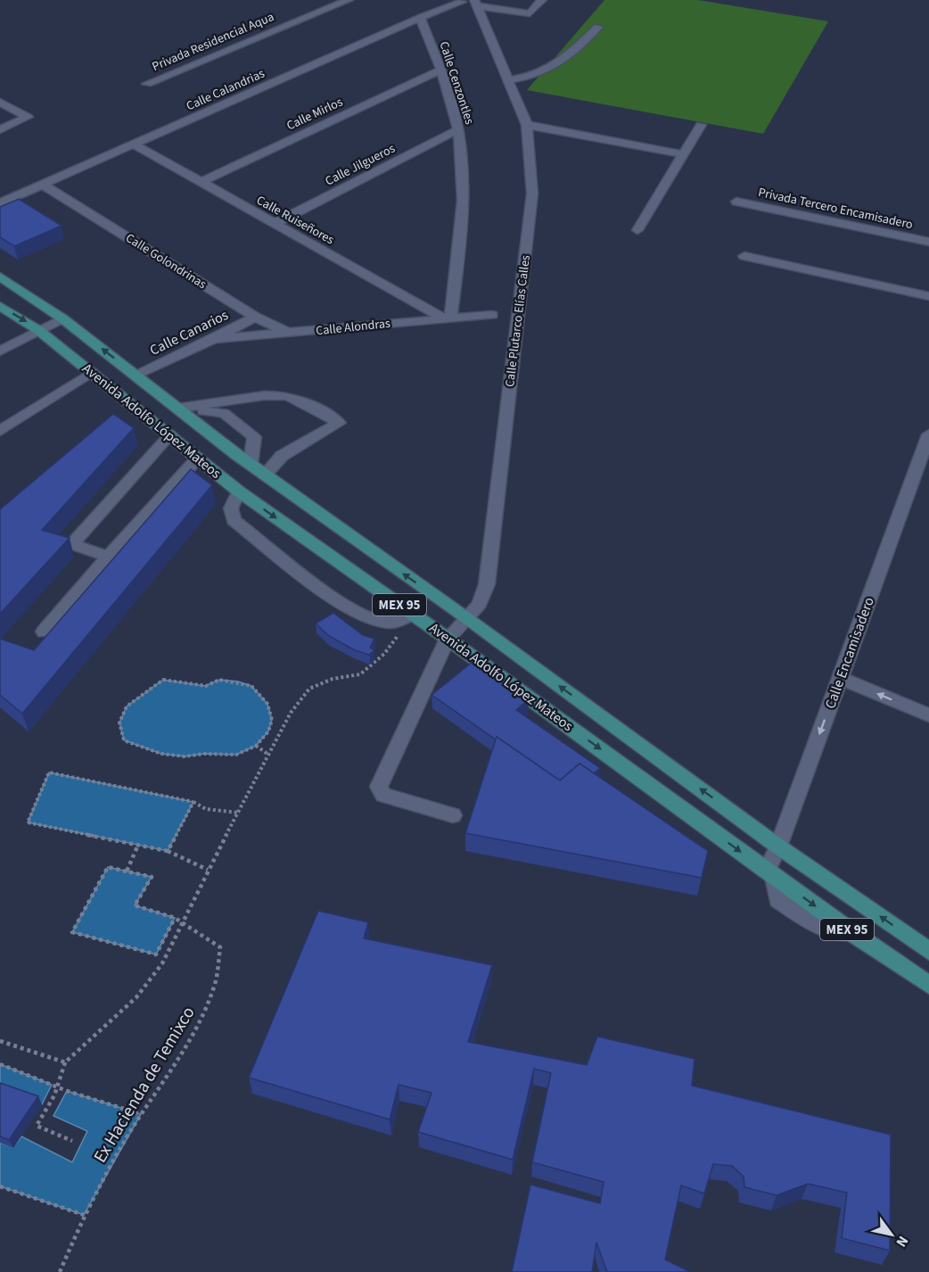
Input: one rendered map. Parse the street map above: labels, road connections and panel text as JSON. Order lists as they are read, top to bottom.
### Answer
{
  "streets": {
    "main road": ["Avenida Adolfo López Mateos", "MEX 95"],
    "street": [
      "Privada Residencial Aqua",
      "Calle Cenzontles",
      "Calle Calandrias",
      "Calle Mirlos",
      "Calle Jilgueros",
      "Privada Tercero Encamisadero",
      "Calle Ruiseñores",
      "Calle Golondrinas",
      "Calle Plutarco Elías Calles",
      "Calle Alondras",
      "Calle Canarios",
      "Calle Encamisadero"
    ],
    "path": ["Ex Hacienda de Temixco"]
  },
  "crossings": [
    ["Calle Cenzontles", "Calle Calandrias"],
    ["Calle Cenzontles", "Calle Mirlos"],
    ["Calle Cenzontles", "Calle Jilgueros"],
    ["Calle Cenzontles", "Calle Ruiseñores"],
    ["Calle Cenzontles", "Calle Alondras"],
    ["Calle Calandrias", "Calle Ruiseñores"],
    ["Calle Calandrias", "Calle Golondrinas"],
    ["Calle Calandrias", "Calle Plutarco Elías Calles"],
    ["Calle Mirlos", "Calle Ruiseñores"],
    ["Calle Jilgueros", "Calle Ruiseñores"],
    ["Calle Ruiseñores", "Calle Alondras"],
    ["Calle Golondrinas", "Calle Alondras"],
    ["Calle Golondrinas", "Calle Canarios"],
    ["Calle Plutarco Elías Calles", "Avenida Adolfo López Mateos"],
    ["Calle Alondras", "Calle Canarios"],
    ["Calle Canarios", "Avenida Adolfo López Mateos"],
    ["Avenida Adolfo López Mateos", "Calle Encamisadero"]
  ],
  "one_way": ["Calle Encamisadero"],
  "north": "bottom right"
}
